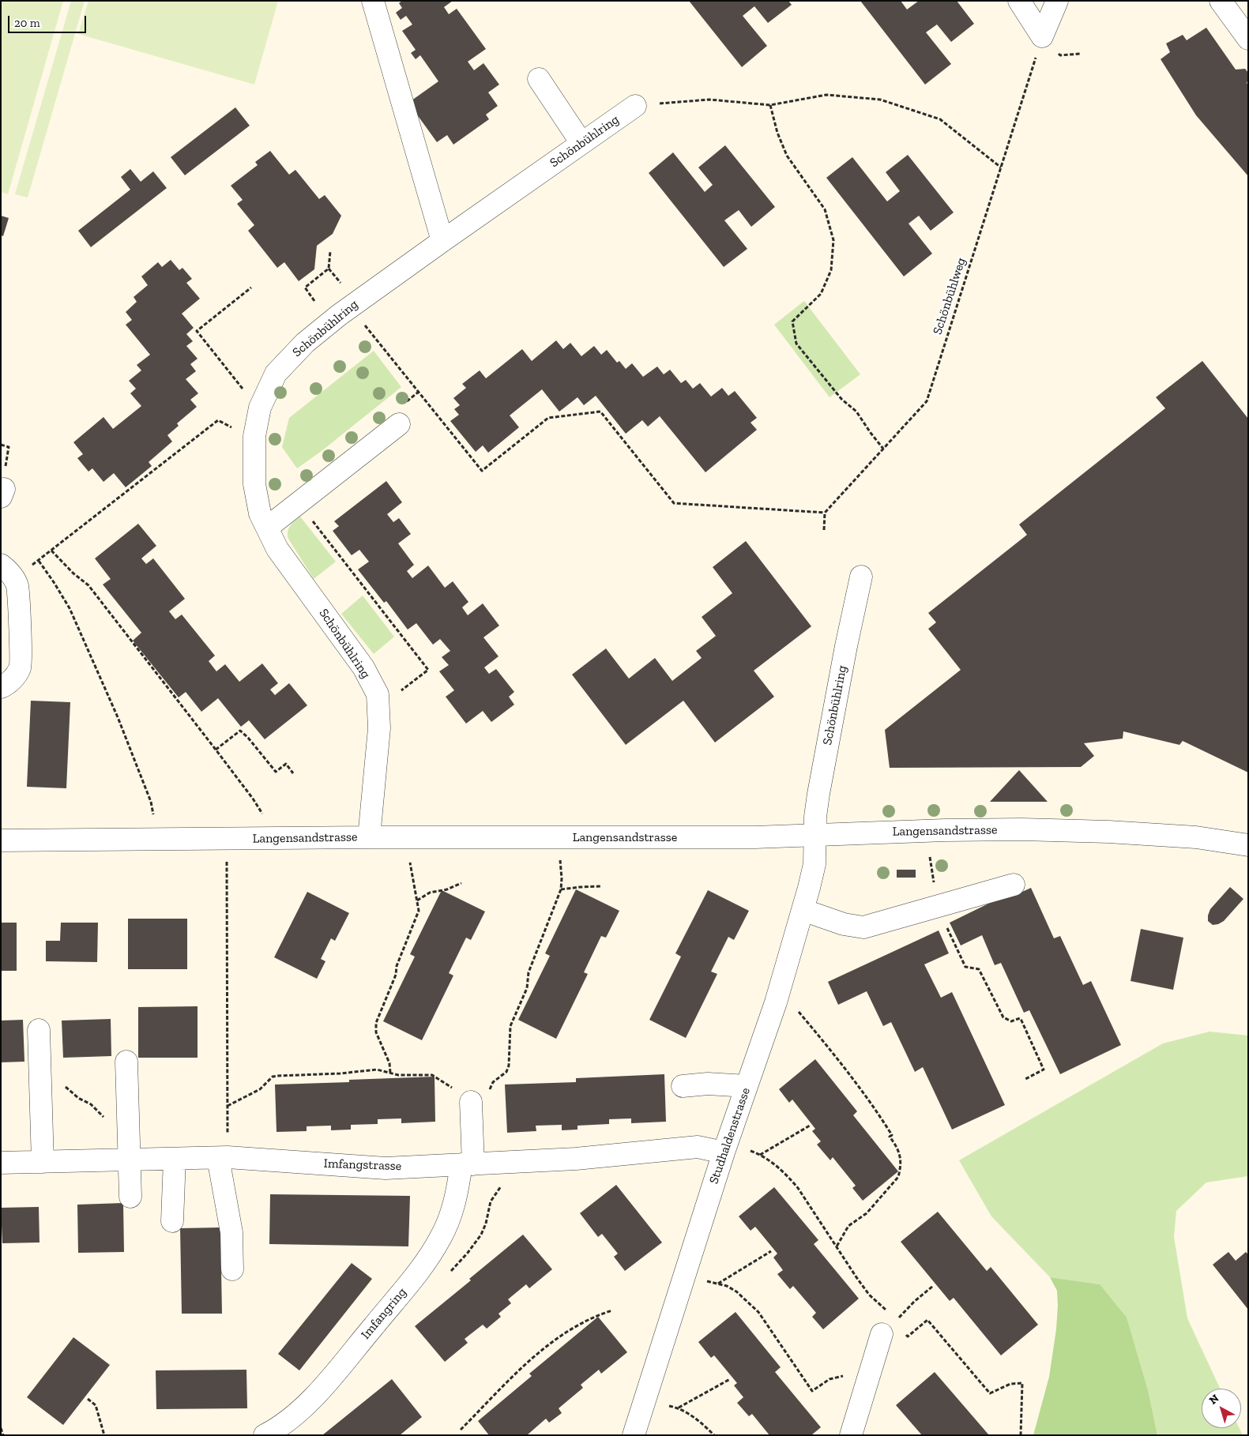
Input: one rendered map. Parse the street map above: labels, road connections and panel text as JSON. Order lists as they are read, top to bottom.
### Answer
{
  "streets": {
    "street": [
      "Schönbühlring",
      "Langensandstrasse",
      "Studhaldenstrasse",
      "Imfangstrasse",
      "Imfangring"
    ],
    "path": ["Schönbühlweg"]
  },
  "crossings": [
    ["Schönbühlring", "Langensandstrasse"],
    ["Schönbühlring", "Studhaldenstrasse"],
    ["Langensandstrasse", "Studhaldenstrasse"],
    ["Studhaldenstrasse", "Imfangstrasse"],
    ["Imfangstrasse", "Imfangring"]
  ],
  "scale_bar": "20 m",
  "north": "top left"
}
